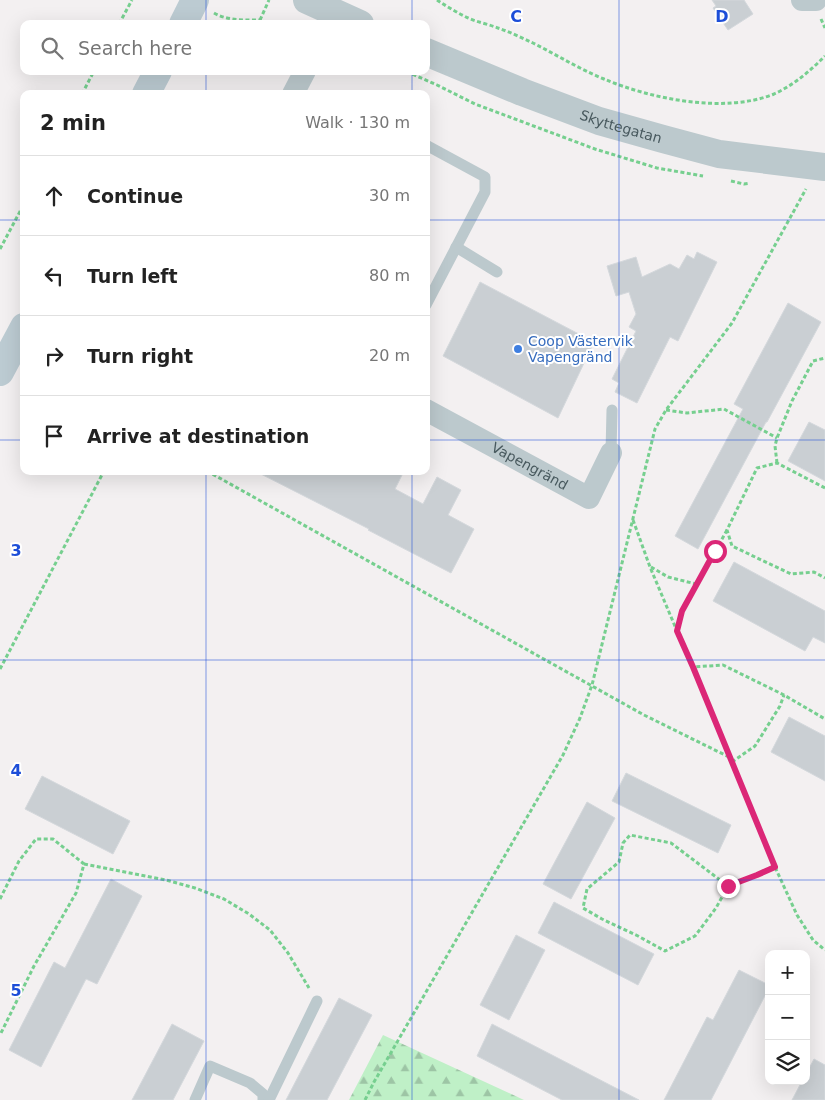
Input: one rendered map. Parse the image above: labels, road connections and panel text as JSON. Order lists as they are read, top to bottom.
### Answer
{
  "streets": {
    "street": ["Skyttegatan", "Vapengränd"]
  },
  "places": ["Coop Västervik Vapengränd"],
  "page": {
    "search": "Search here",
    "heading": ["2 min", "Walk · 130 m"],
    "list": [
      ["Continue", "30 m"],
      ["Turn left", "80 m"],
      ["Turn right", "20 m"],
      "Arrive at destination"
    ],
    "map_buttons": ["+", "−"]
  },
  "grid": {
    "columns": ["C", "D"],
    "rows": ["3", "4", "5"]
  }
}
